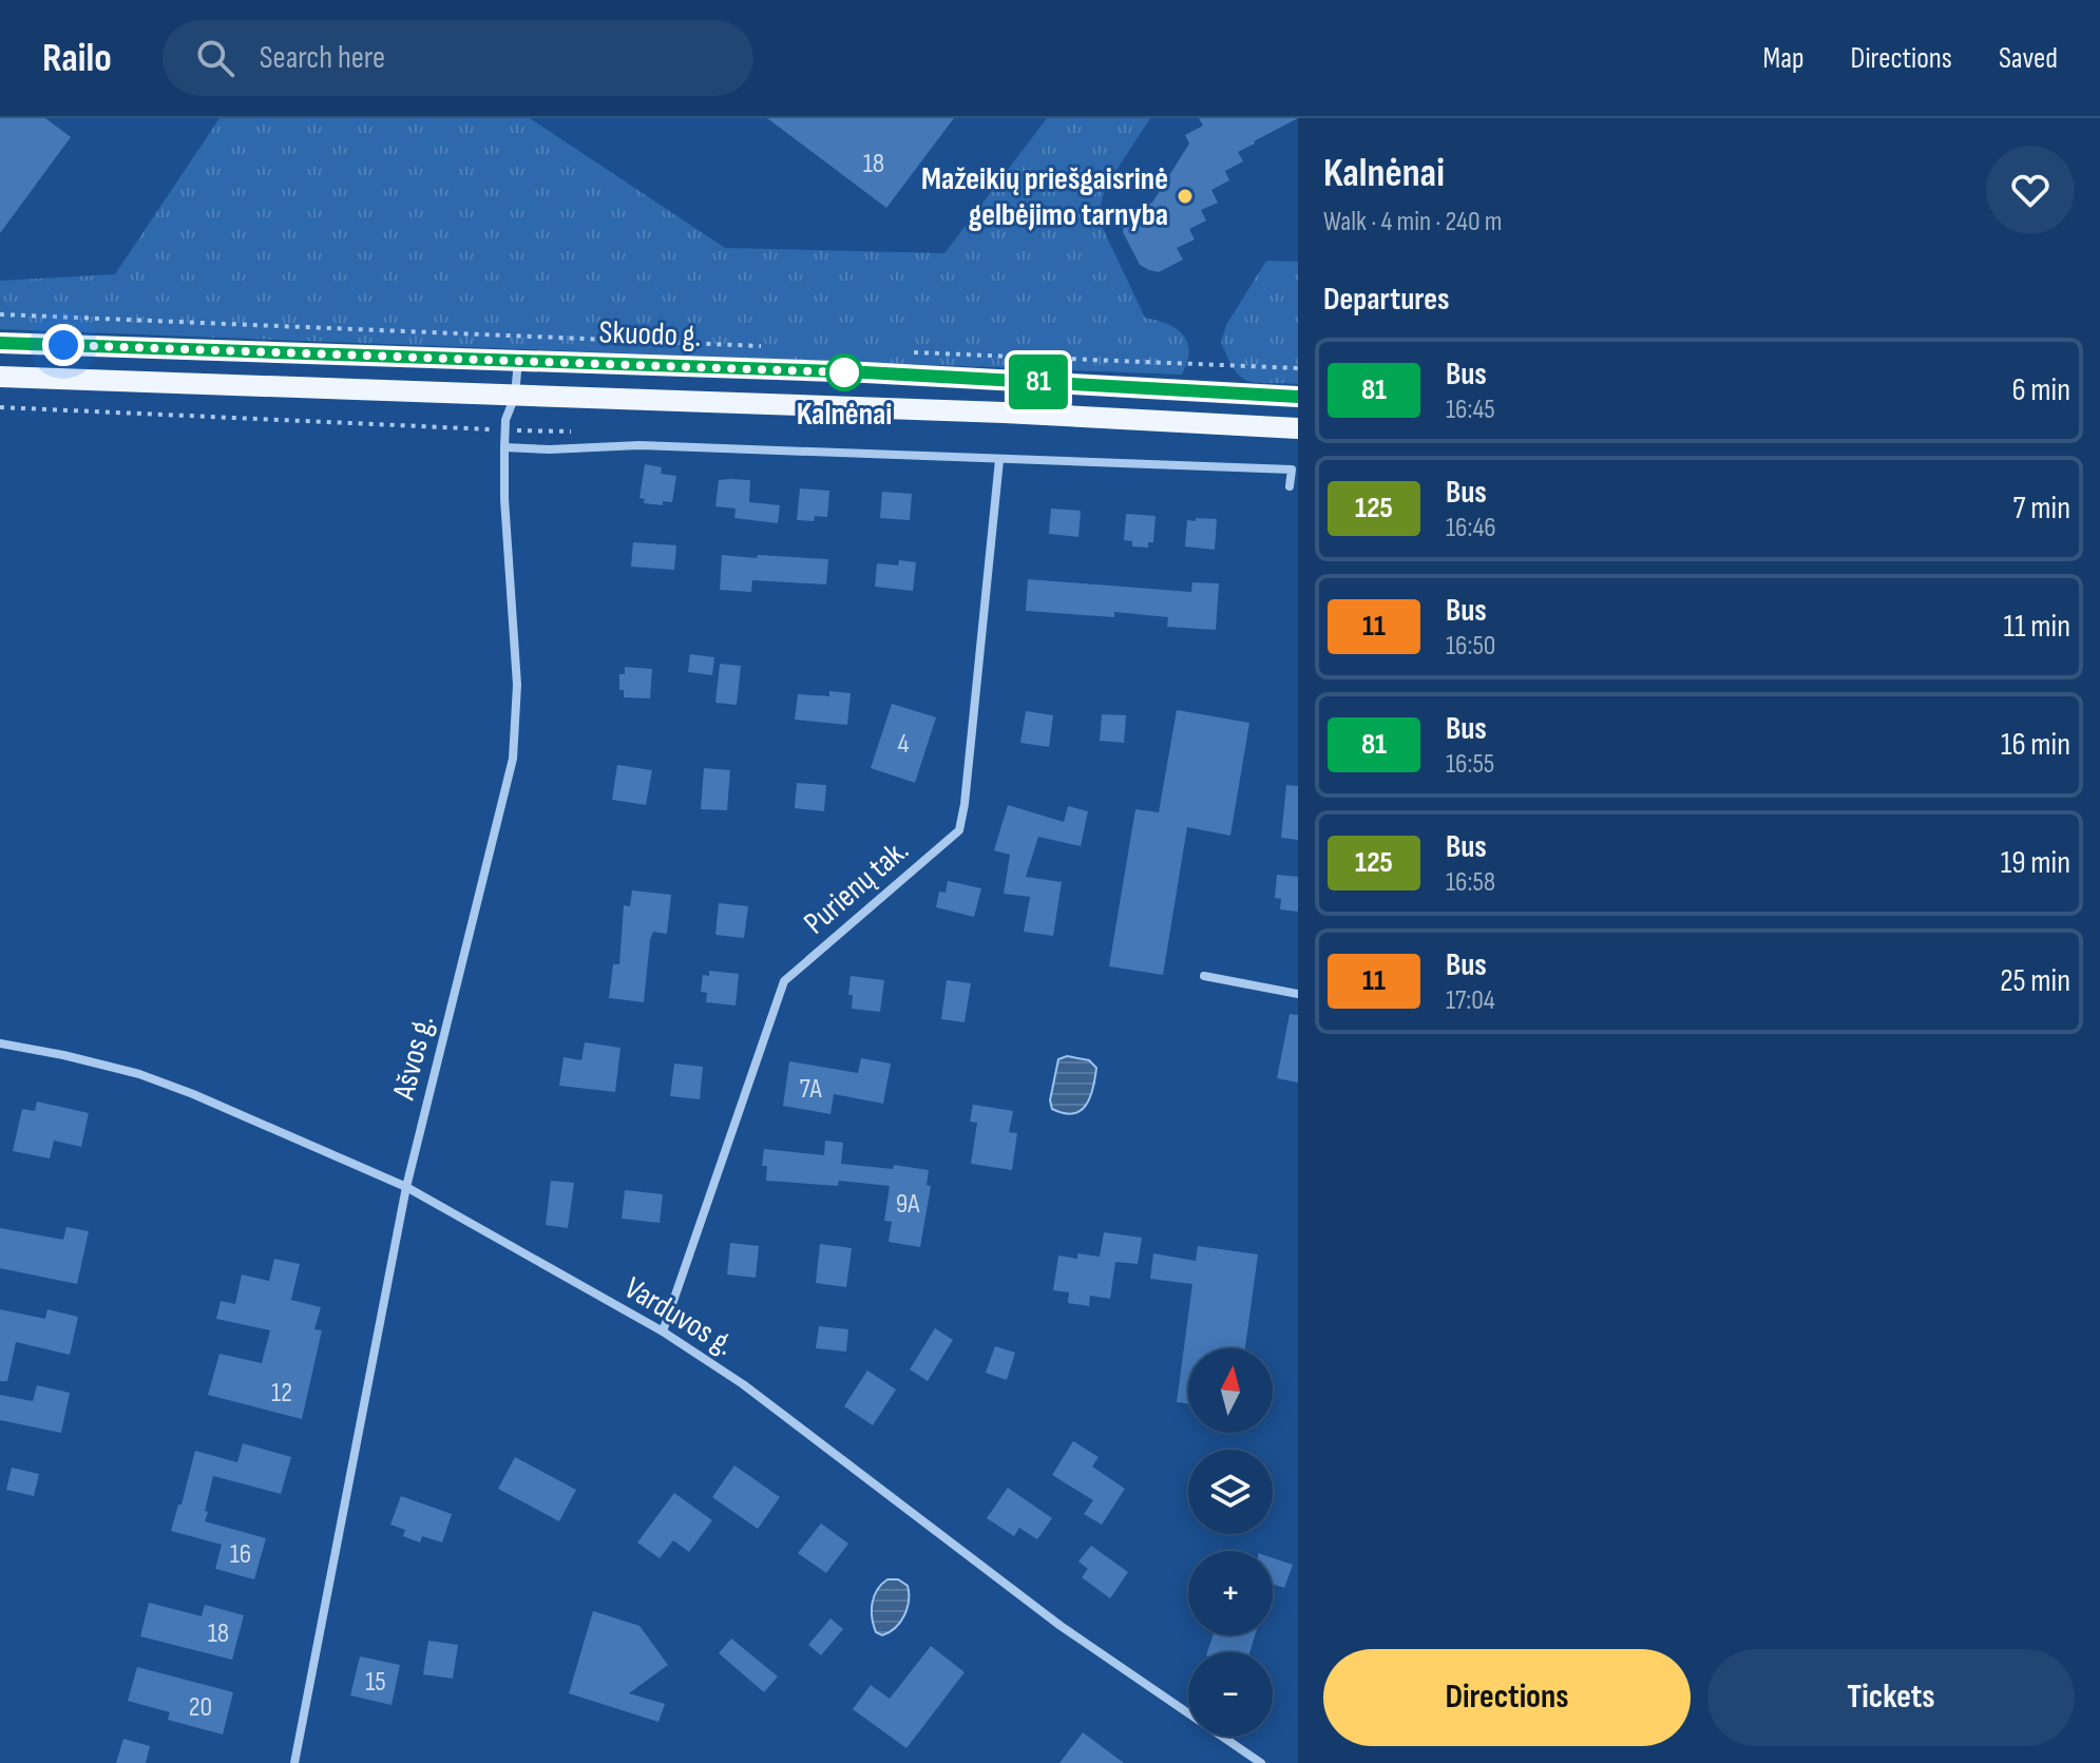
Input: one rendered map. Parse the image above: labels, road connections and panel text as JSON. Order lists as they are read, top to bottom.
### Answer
{
  "streets": {
    "main road": ["Skuodo g."],
    "street": ["Purienų tak.", "Ašvos g.", "Varduvos g."]
  },
  "crossings": [
    ["Skuodo g.", "Ašvos g."],
    ["Purienų tak.", "Varduvos g."],
    ["Ašvos g.", "Varduvos g."]
  ],
  "places": ["Mažeikių priešgaisrinė gelbėjimo tarnyba", "Kalnėnai"],
  "lines": ["bus line 81"],
  "house_numbers": [
    "18",
    "4",
    "7A",
    "9A",
    "12",
    "16",
    "18",
    "15",
    "20"
  ],
  "north": "top",
  "page": {
    "header": "Railo",
    "search": "Search here",
    "nav": ["Map", "Directions", "Saved"],
    "on_map": "81",
    "heading": [
      ["Kalnėnai", "Walk · 4 min · 240 m"],
      "Departures"
    ],
    "list": [
      {
        "mark": "81",
        "name": "Bus",
        "note": "16:45",
        "value": "6 min"
      },
      {
        "mark": "125",
        "name": "Bus",
        "note": "16:46",
        "value": "7 min"
      },
      {
        "mark": "11",
        "name": "Bus",
        "note": "16:50",
        "value": "11 min"
      },
      {
        "mark": "81",
        "name": "Bus",
        "note": "16:55",
        "value": "16 min"
      },
      {
        "mark": "125",
        "name": "Bus",
        "note": "16:58",
        "value": "19 min"
      },
      {
        "mark": "11",
        "name": "Bus",
        "note": "17:04",
        "value": "25 min"
      }
    ],
    "map_buttons": ["+", "−"],
    "buttons": ["Directions", "Tickets"]
  }
}
